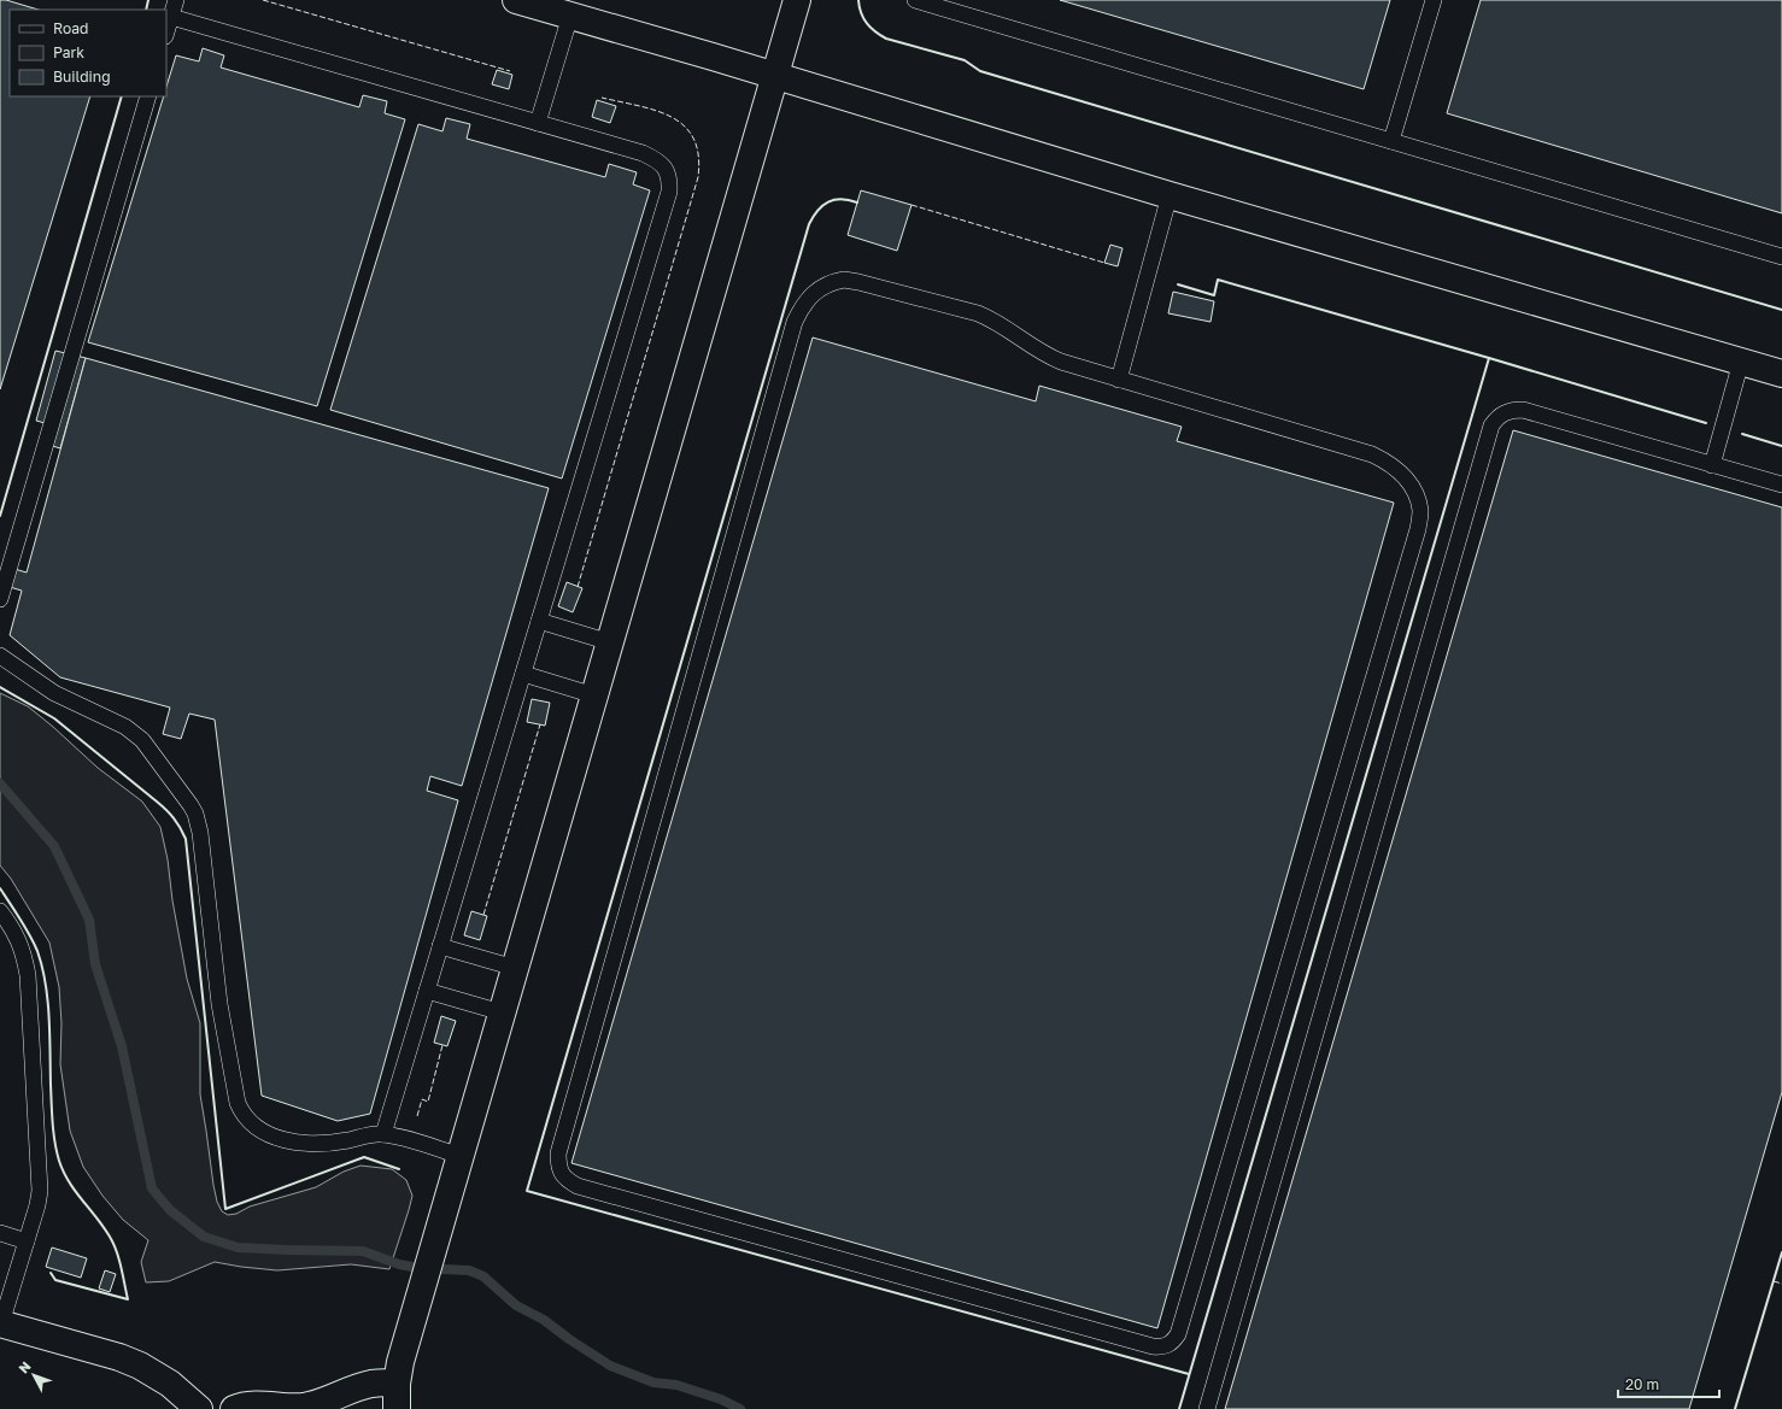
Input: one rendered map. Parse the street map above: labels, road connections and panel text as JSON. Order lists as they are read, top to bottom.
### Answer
{
  "legend": ["Road", "Park", "Building"],
  "scale_bar": "20 m",
  "north": "top left"
}
